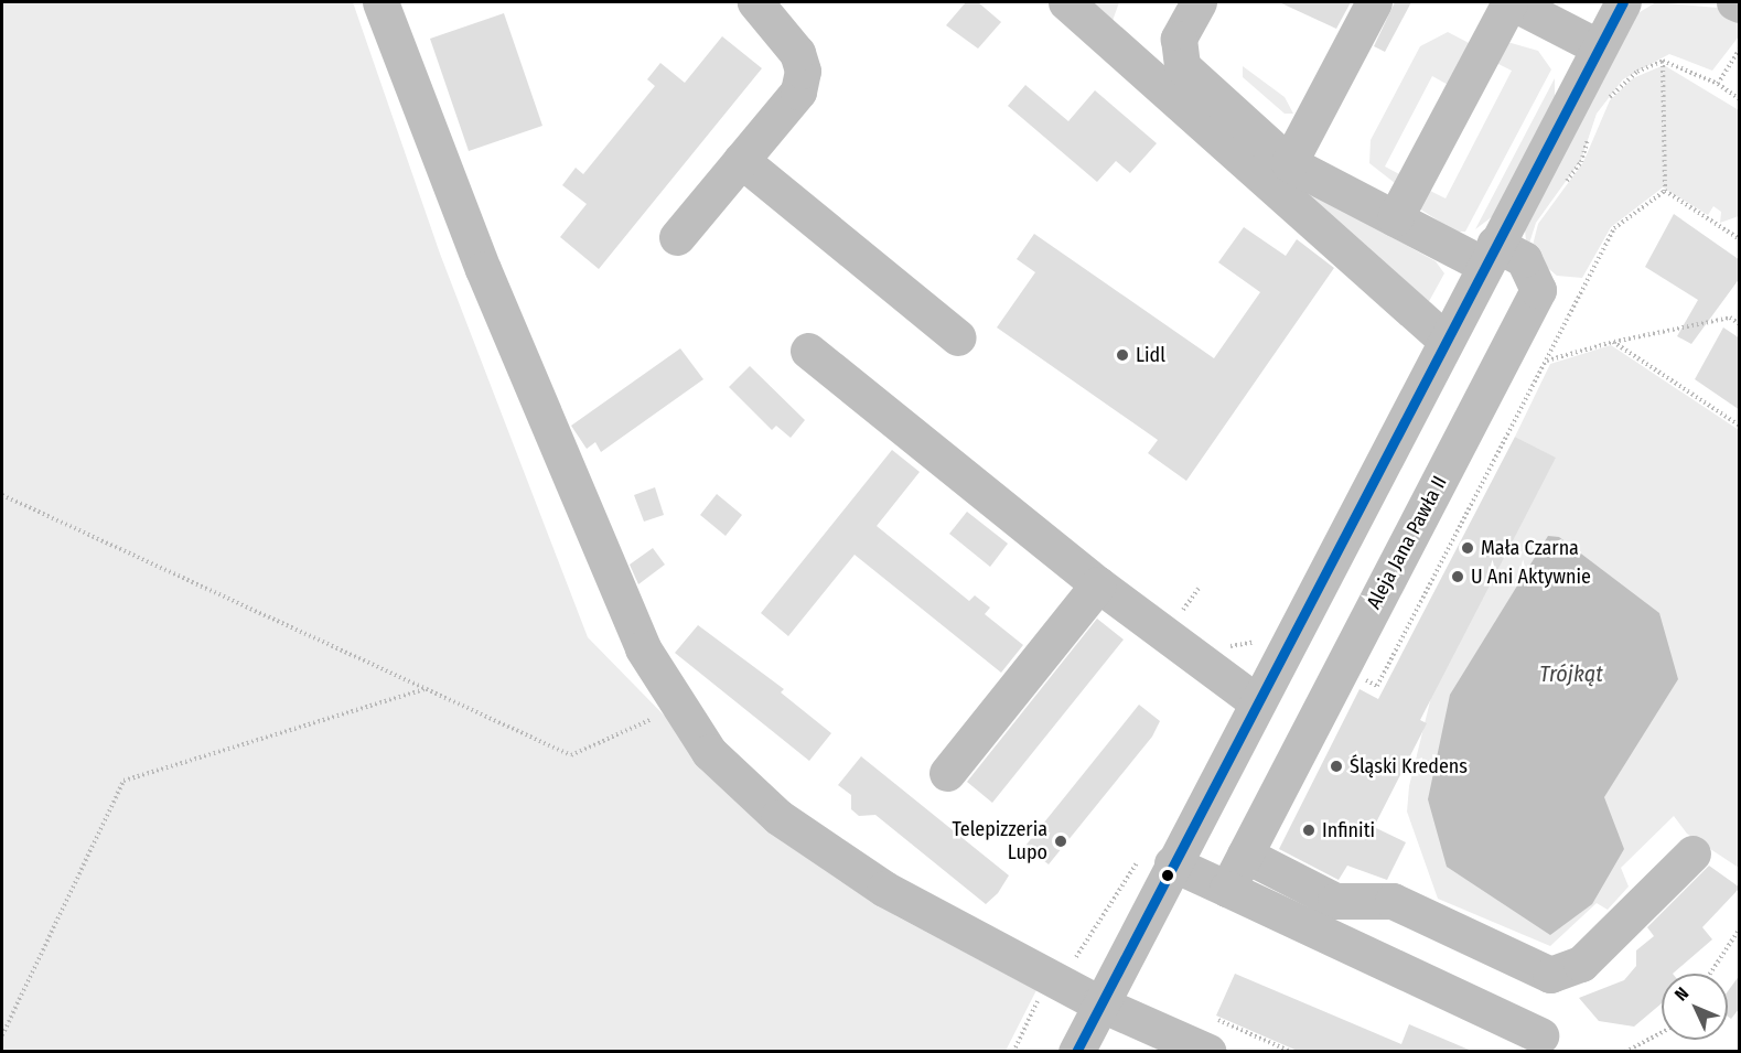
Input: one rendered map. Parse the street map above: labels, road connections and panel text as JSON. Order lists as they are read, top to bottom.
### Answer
{
  "streets": {
    "street": ["Aleja Jana Pawła II"]
  },
  "water": ["Trójkąt"],
  "places": [
    "Lidl",
    "Mała Czarna",
    "U Ani Aktywnie",
    "Śląski Kredens",
    "Infiniti",
    "Telepizzeria Lupo"
  ],
  "north": "top left"
}
